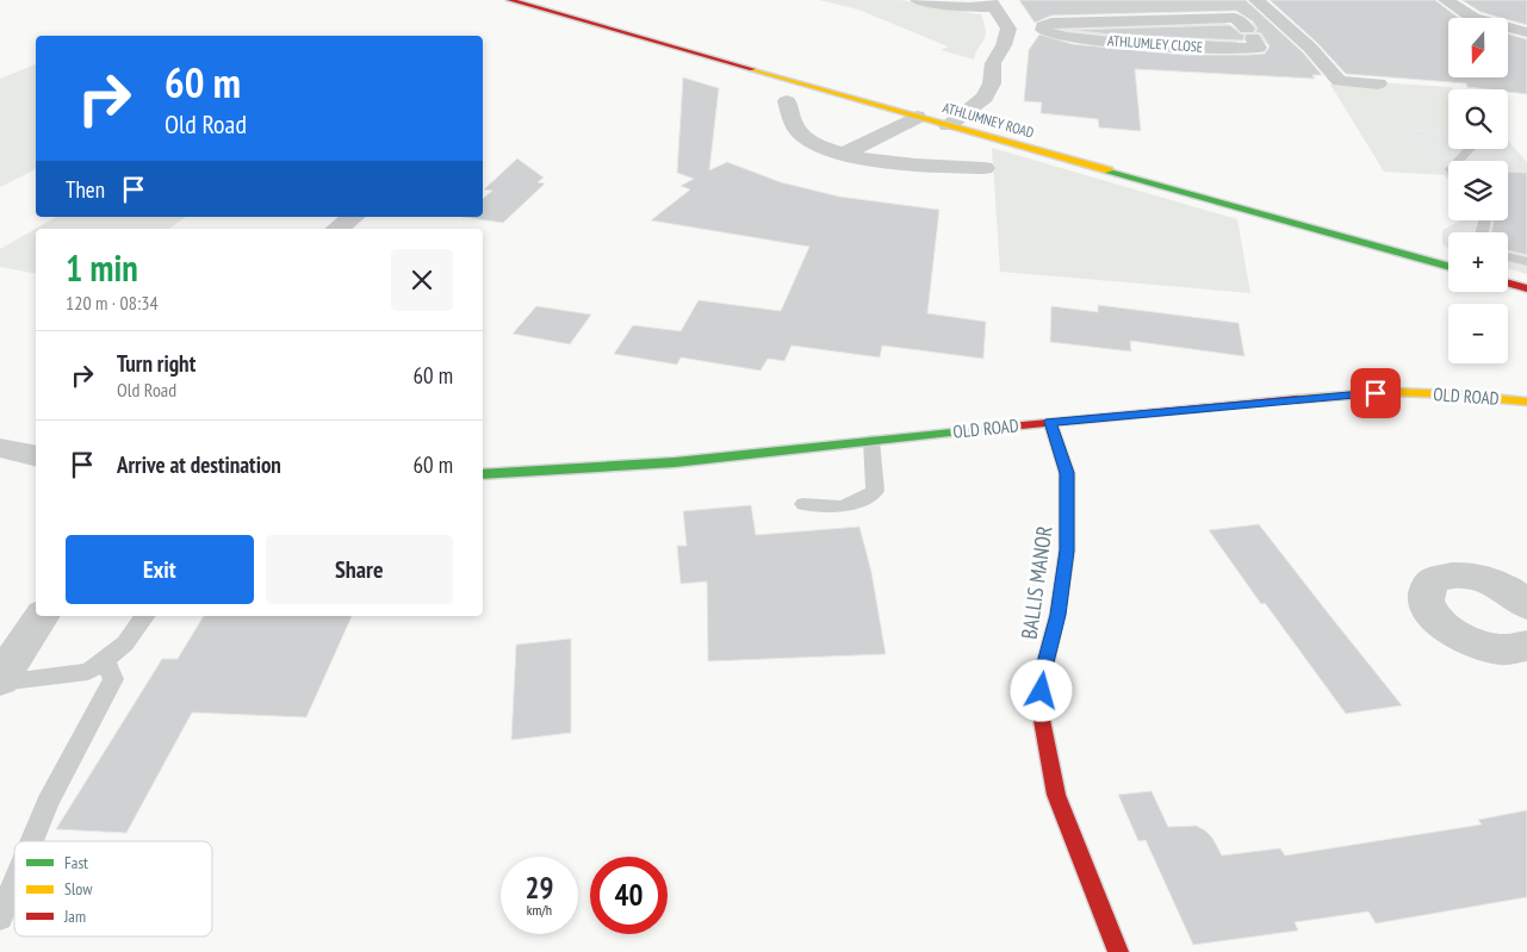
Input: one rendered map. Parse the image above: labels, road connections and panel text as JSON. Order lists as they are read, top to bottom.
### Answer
{
  "streets": {
    "main road": ["ATHLUMNEY ROAD", "OLD ROAD", "BALLIS MANOR"],
    "street": ["ATHLUMLEY CLOSE"]
  },
  "crossings": [
    ["OLD ROAD", "BALLIS MANOR"]
  ],
  "legend": ["Fast", "Slow", "Jam"],
  "north": "bottom",
  "page": {
    "map_buttons": ["+", "−"],
    "turn": ["60 m", "Old Road"],
    "then": "Then",
    "heading": ["1 min", "120 m · 08:34"],
    "list": [
      {
        "name": "Turn right",
        "note": "Old Road",
        "value": "60 m"
      },
      {
        "name": "Arrive at destination",
        "value": "60 m"
      }
    ],
    "buttons": ["Exit", "Share"],
    "speed": "29 km/h",
    "limit": "40"
  }
}
